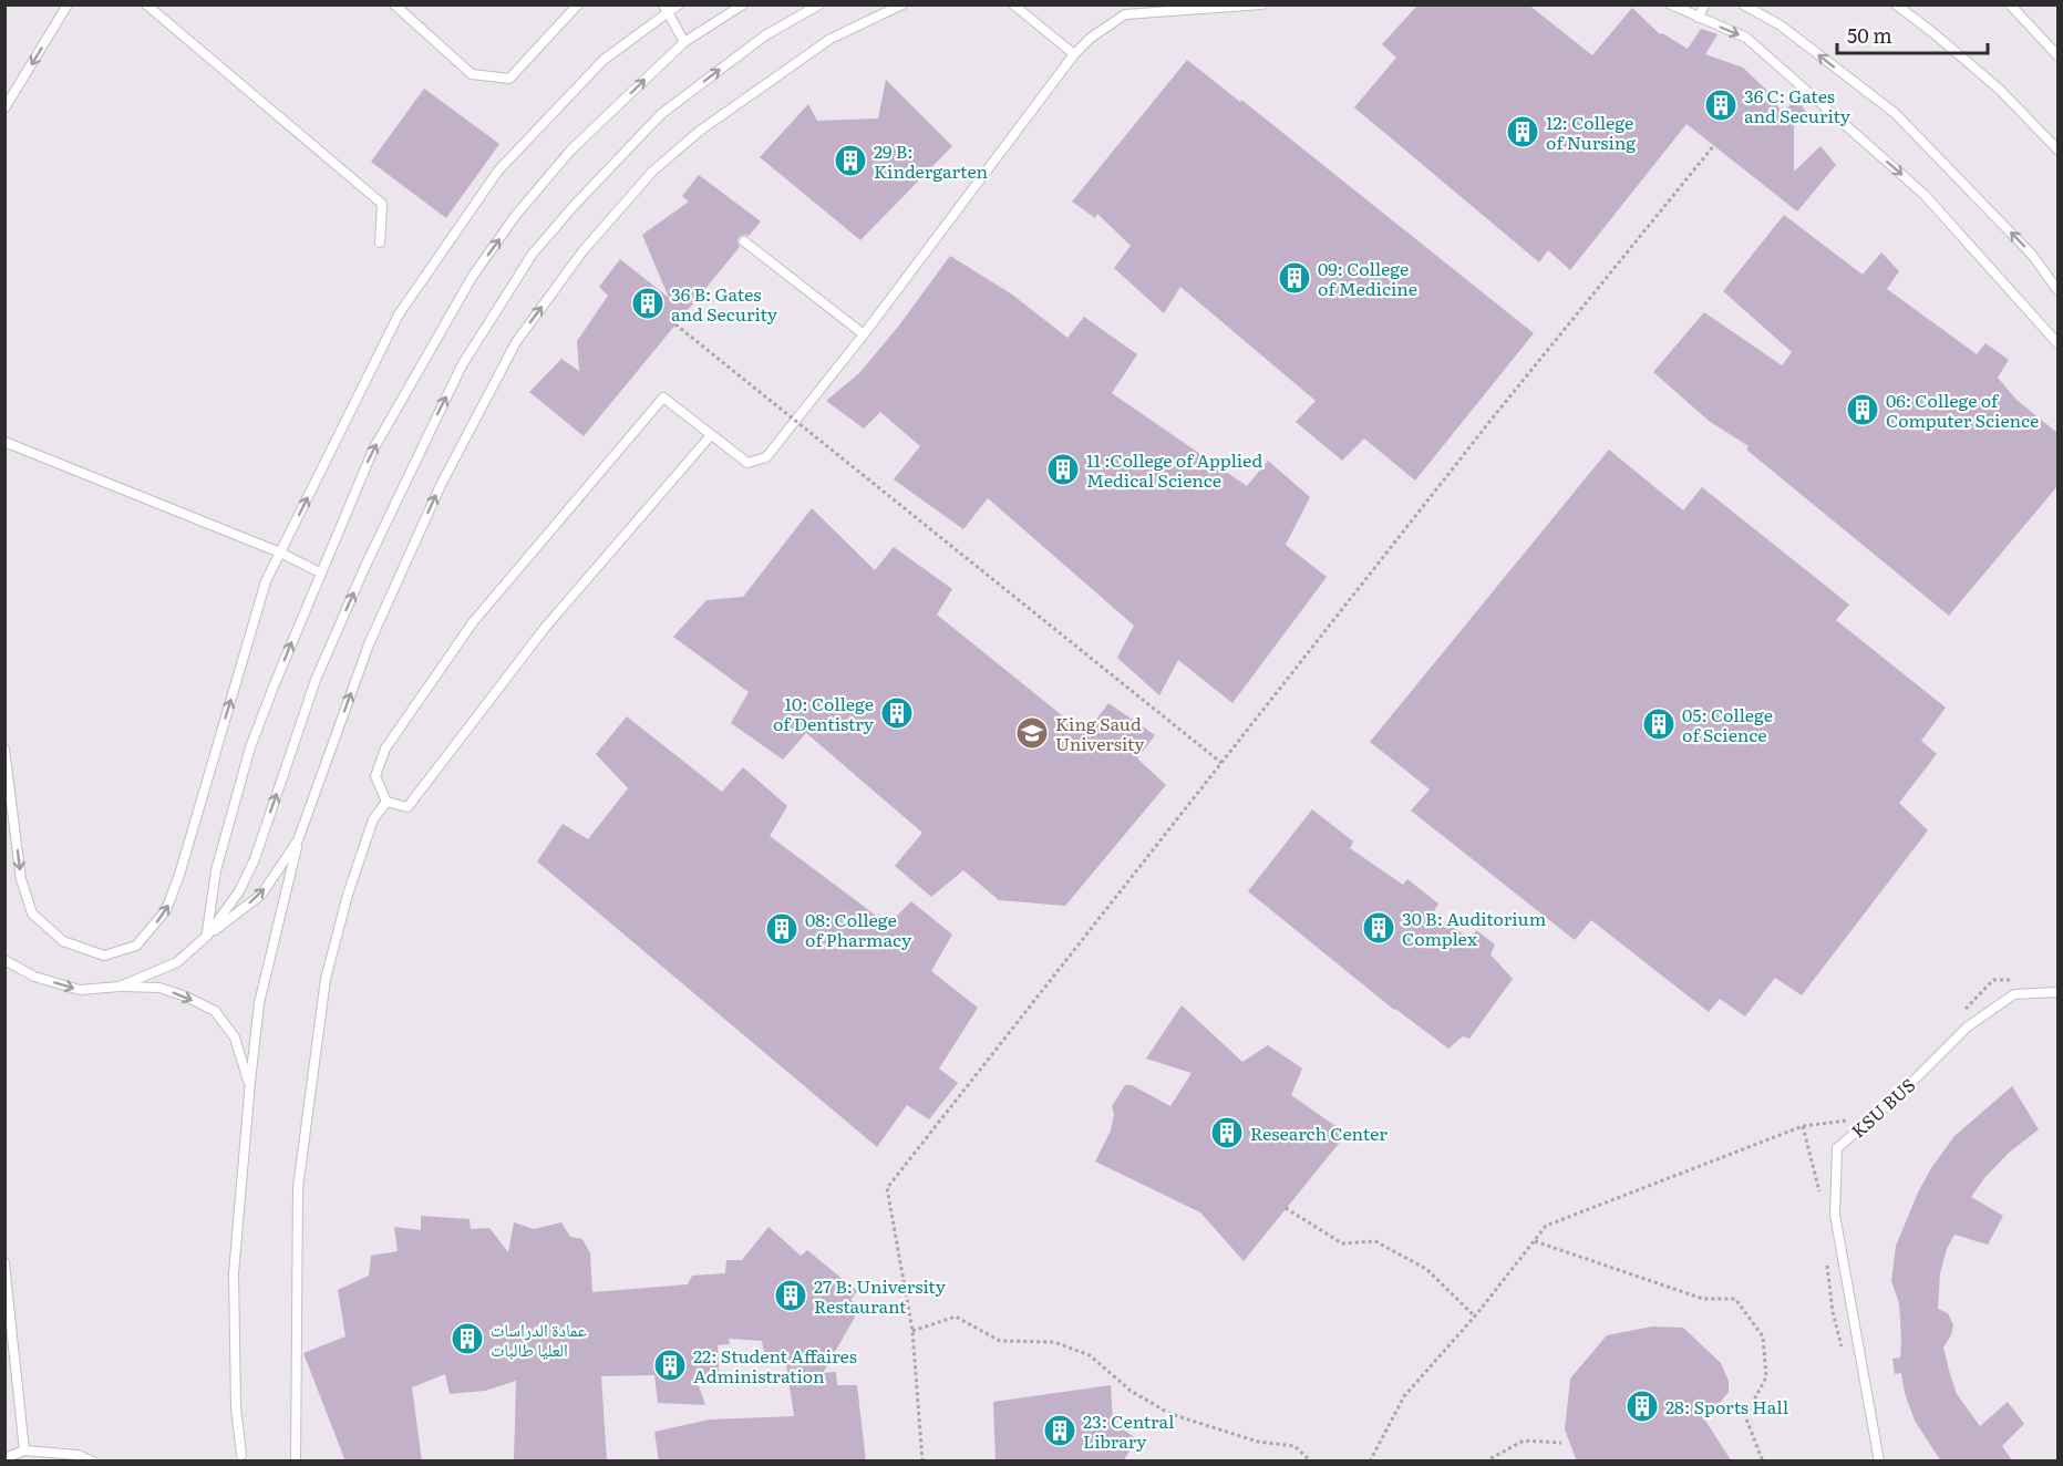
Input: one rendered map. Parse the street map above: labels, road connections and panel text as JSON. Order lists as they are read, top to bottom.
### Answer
{
  "streets": {
    "lane": ["KSU BUS"]
  },
  "places": {
    "building": [
      "36 C: Gates and Security",
      "12: College of Nursing",
      "29 B: Kindergarten",
      "09: College of Medicine",
      "36 B: Gates and Security",
      "06: College of Computer Science",
      "11 :College of Applied Medical Science",
      "10: College of Dentistry",
      "05: College of Science",
      "30 B: Auditorium Complex",
      "08: College of Pharmacy",
      "Research Center",
      "27 B: University Restaurant",
      "عمادة الدراسات العليا طالبات",
      "22: Student Affaires Administration",
      "28: Sports Hall",
      "23: Central Library"
    ],
    "school or university": ["King Saud University"]
  },
  "scale_bar": "50 m"
}
